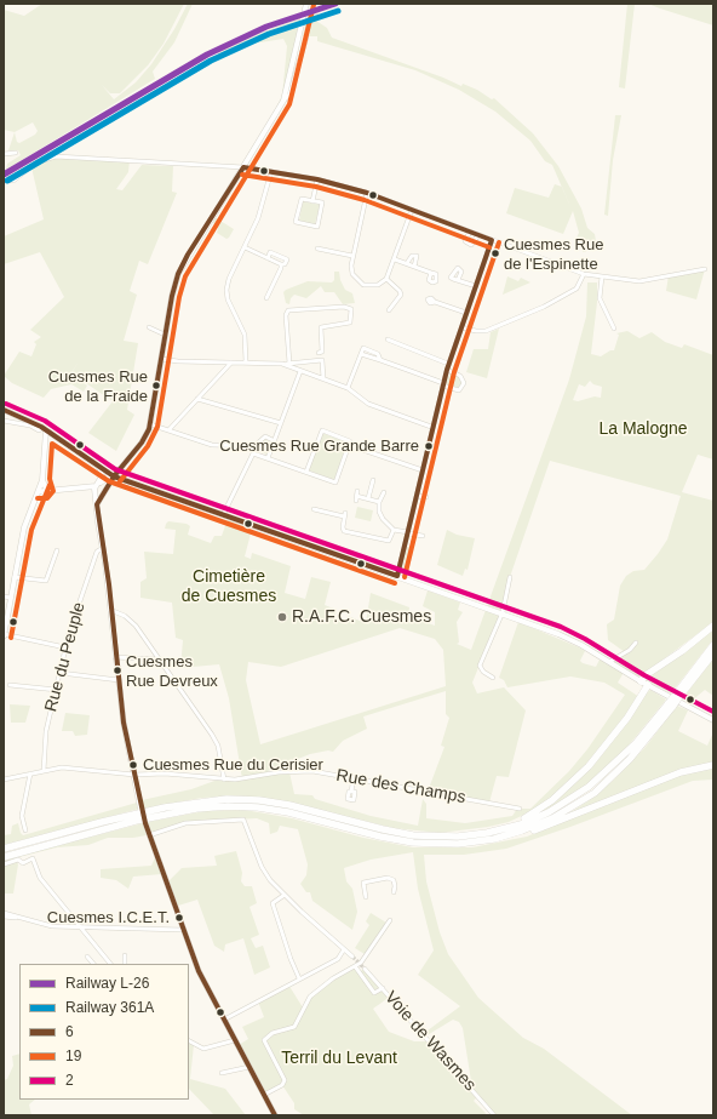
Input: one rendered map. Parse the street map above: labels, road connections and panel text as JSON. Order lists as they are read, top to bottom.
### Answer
{
  "streets": {
    "street": ["Rue du Peuple", "Rue des Champs", "Voie de Wasmes"]
  },
  "crossings": [
    ["Rue du Peuple", "Rue des Champs"]
  ],
  "parks": ["La Malogne", "Cimetière de Cuesmes", "Terril du Levant"],
  "places": [
    "Cuesmes Rue de l'Espinette",
    "Cuesmes Rue de la Fraide",
    "Cuesmes Rue Grande Barre",
    "R.A.F.C. Cuesmes",
    "Cuesmes Rue Devreux",
    "Cuesmes Rue du Cerisier",
    "Cuesmes I.C.E.T."
  ],
  "lines": [
    "rail line L-26",
    "transit line 19",
    "rail line 361A",
    "transit line 6",
    "transit line 2"
  ],
  "legend": [
    "Railway L-26",
    "Railway 361A",
    "6",
    "19",
    "2"
  ]
}
